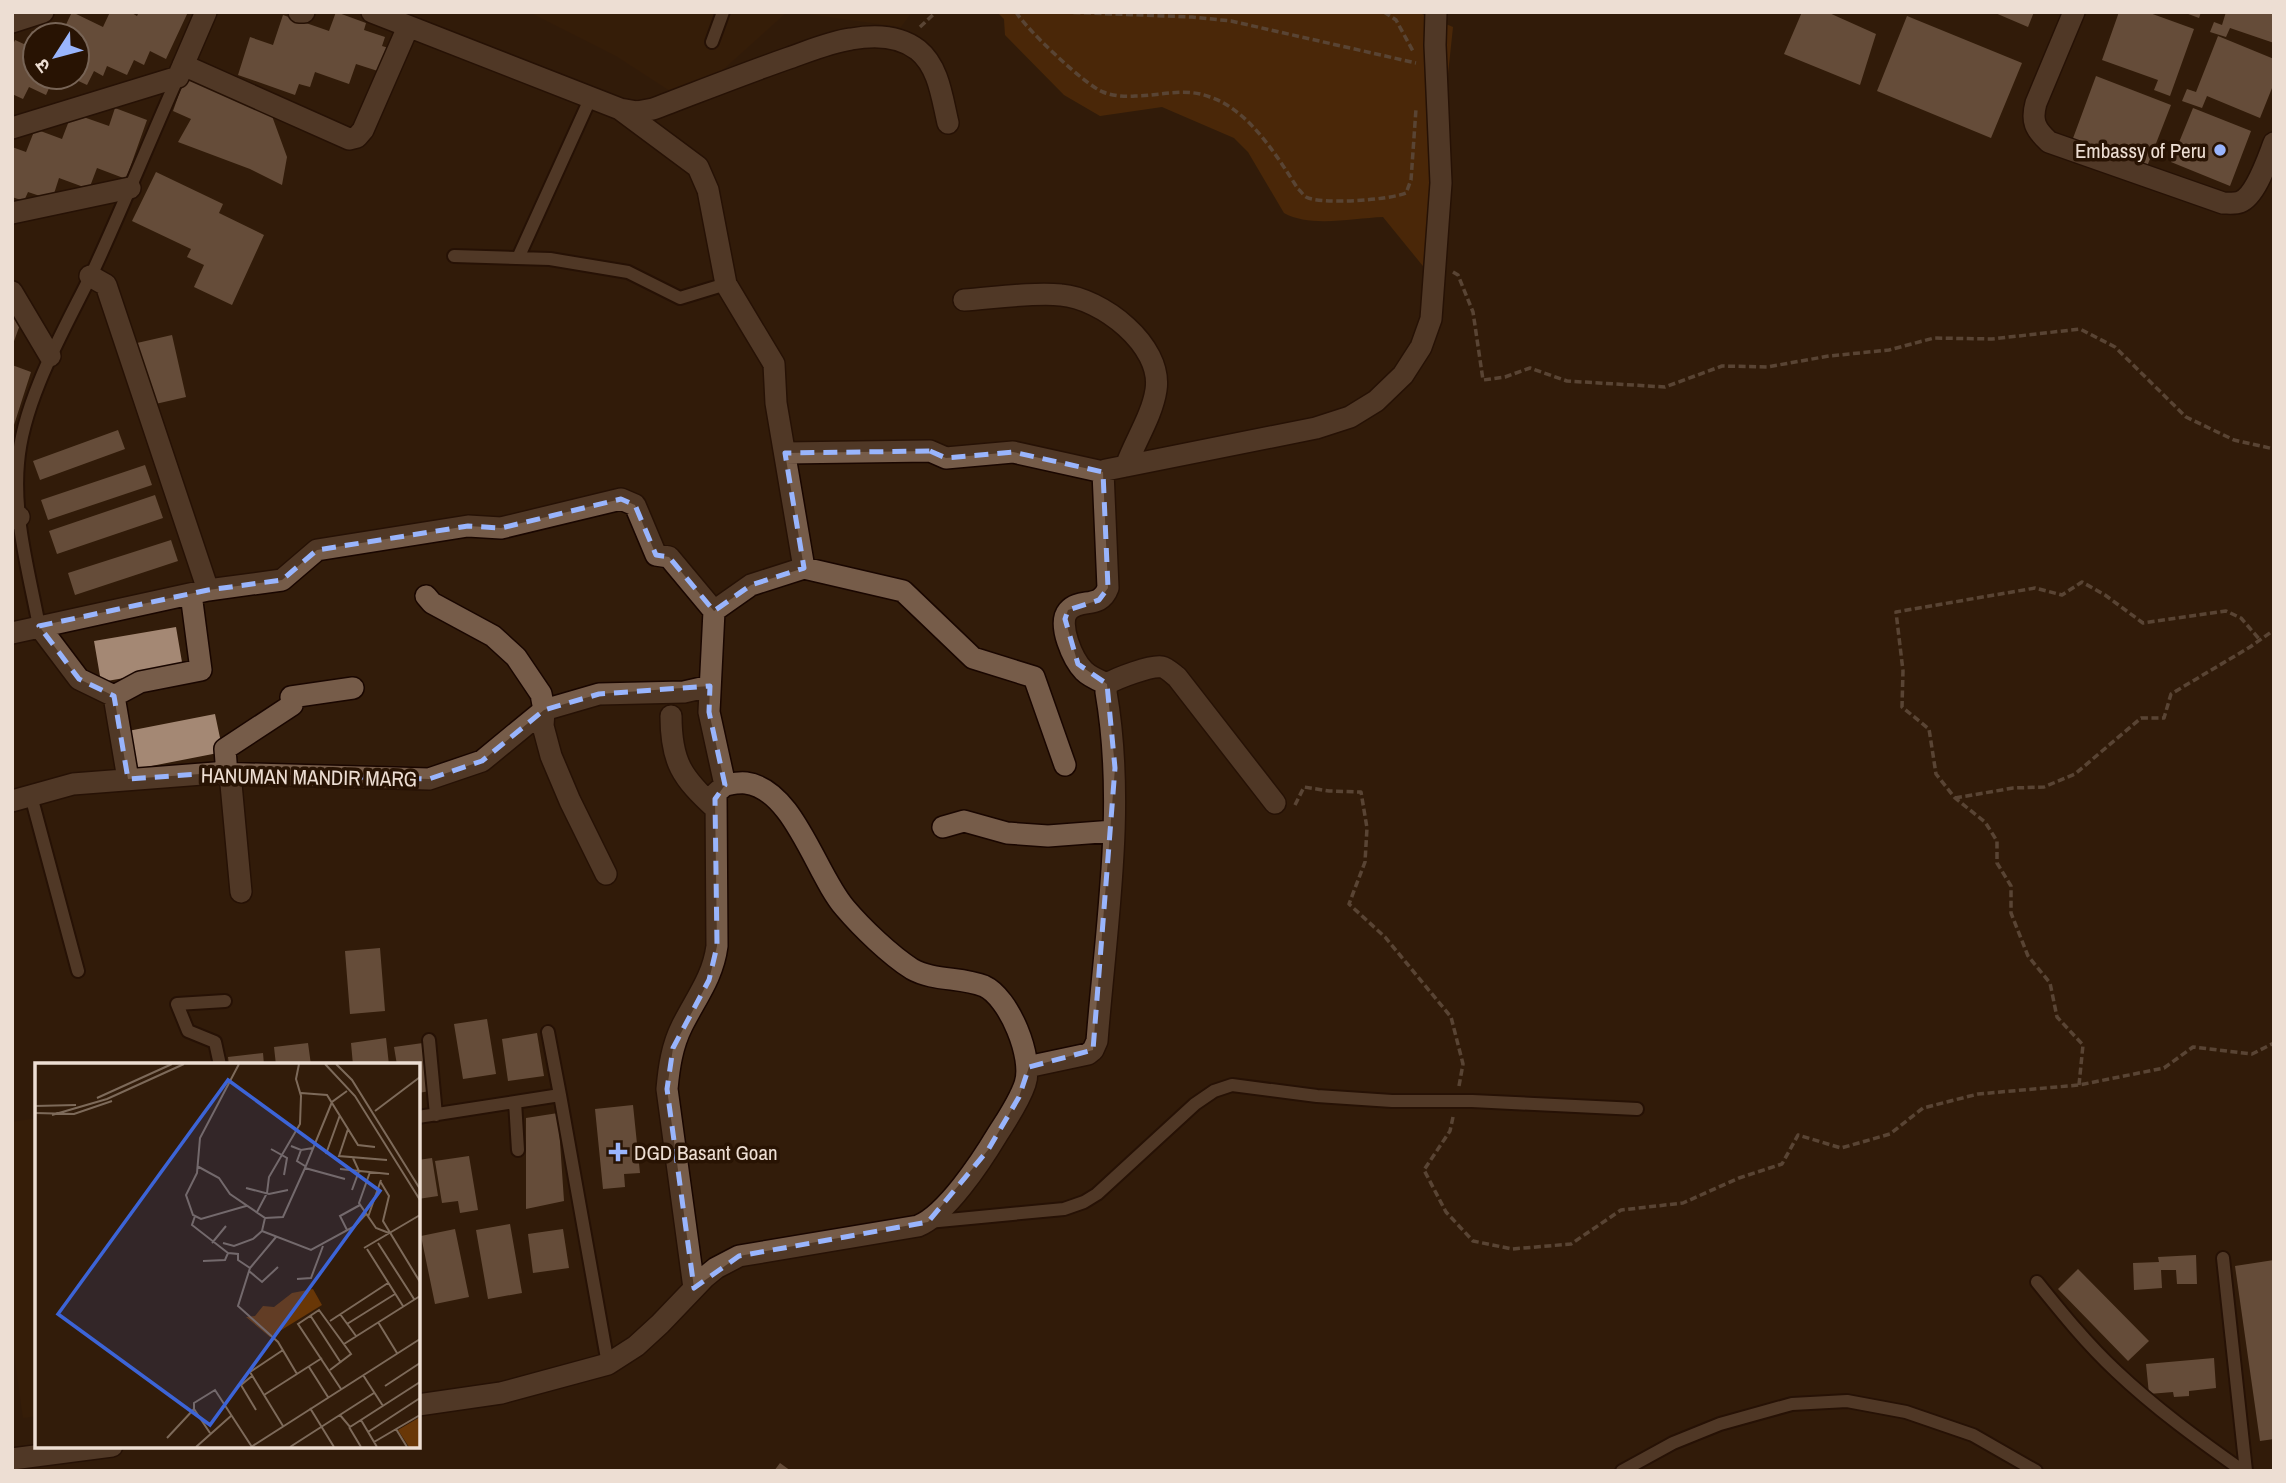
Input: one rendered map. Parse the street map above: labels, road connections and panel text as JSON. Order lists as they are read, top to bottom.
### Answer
{
  "streets": {
    "street": ["HANUMAN MANDIR MARG"]
  },
  "places": {
    "other": ["Embassy of Peru"],
    "health": ["DGD Basant Goan"]
  },
  "north": "bottom left"
}
